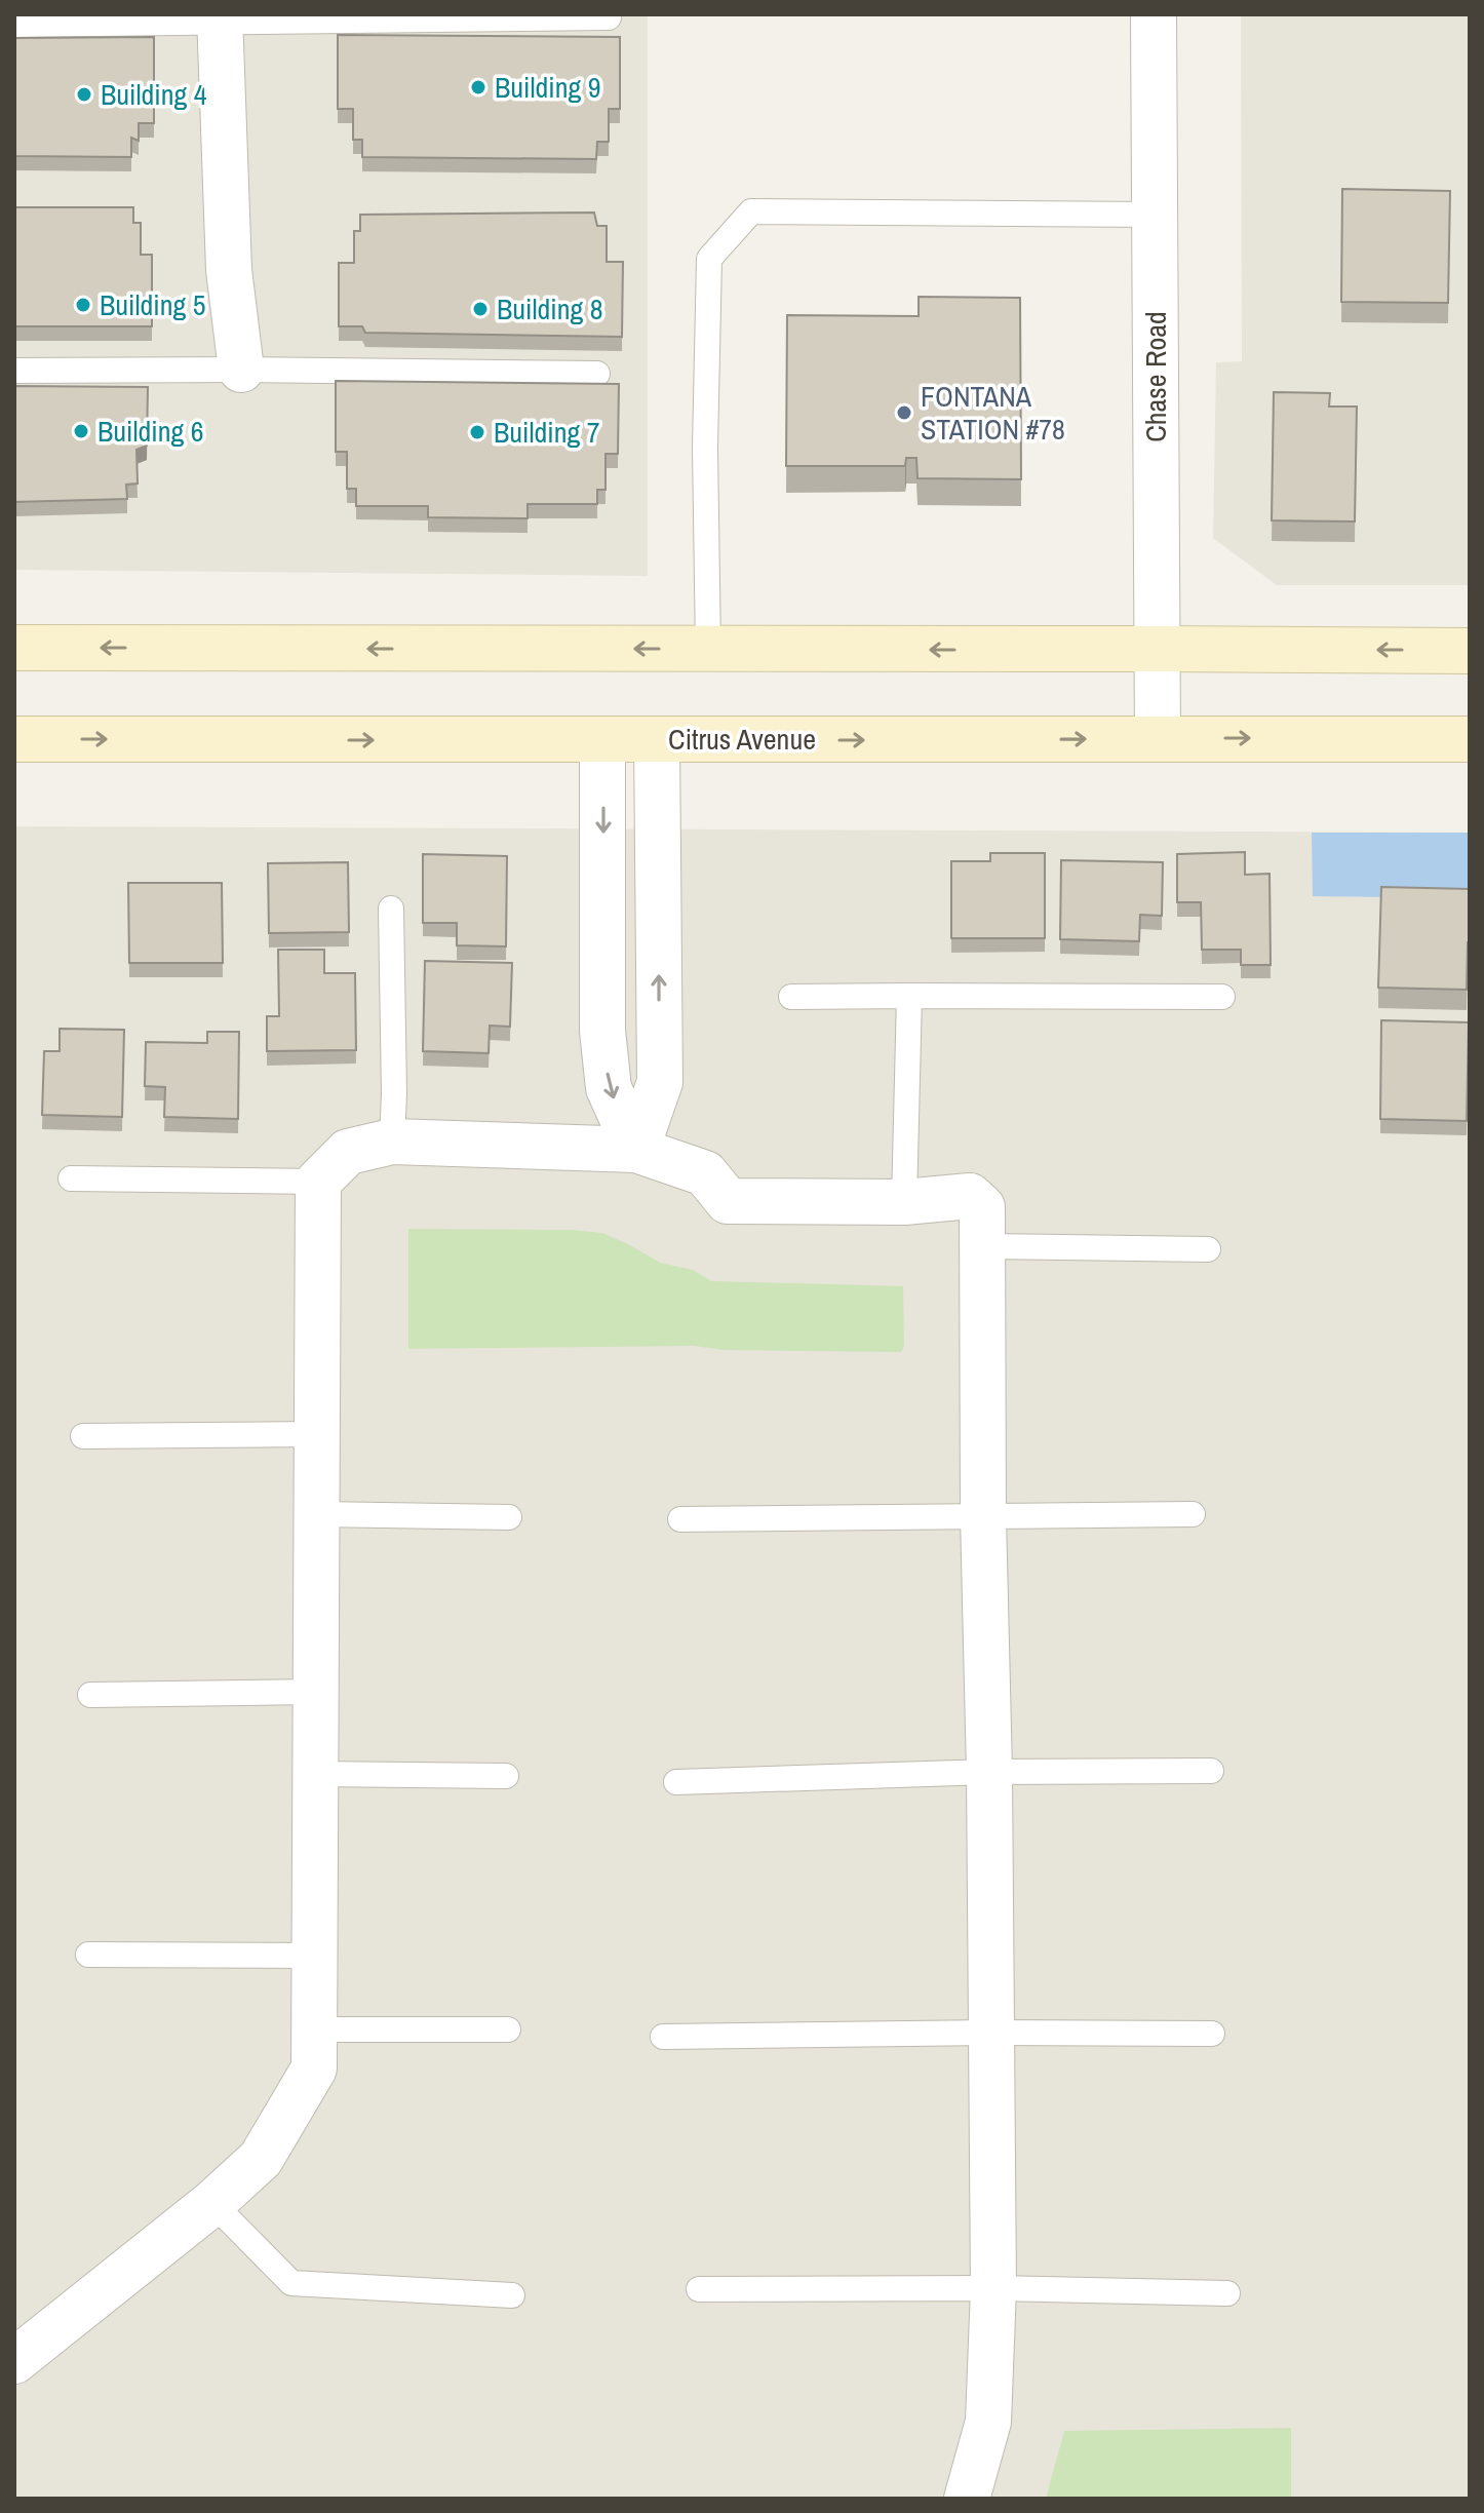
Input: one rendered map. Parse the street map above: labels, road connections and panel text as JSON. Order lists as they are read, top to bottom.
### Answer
{
  "streets": {
    "main road": ["Citrus Avenue"],
    "street": ["Chase Road"]
  },
  "crossings": [
    ["Chase Road", "Citrus Avenue"]
  ],
  "places": [
    "Building 9",
    "Building 4",
    "Building 5",
    "Building 8",
    "FONTANA STATION #78",
    "Building 6",
    "Building 7"
  ]
}
